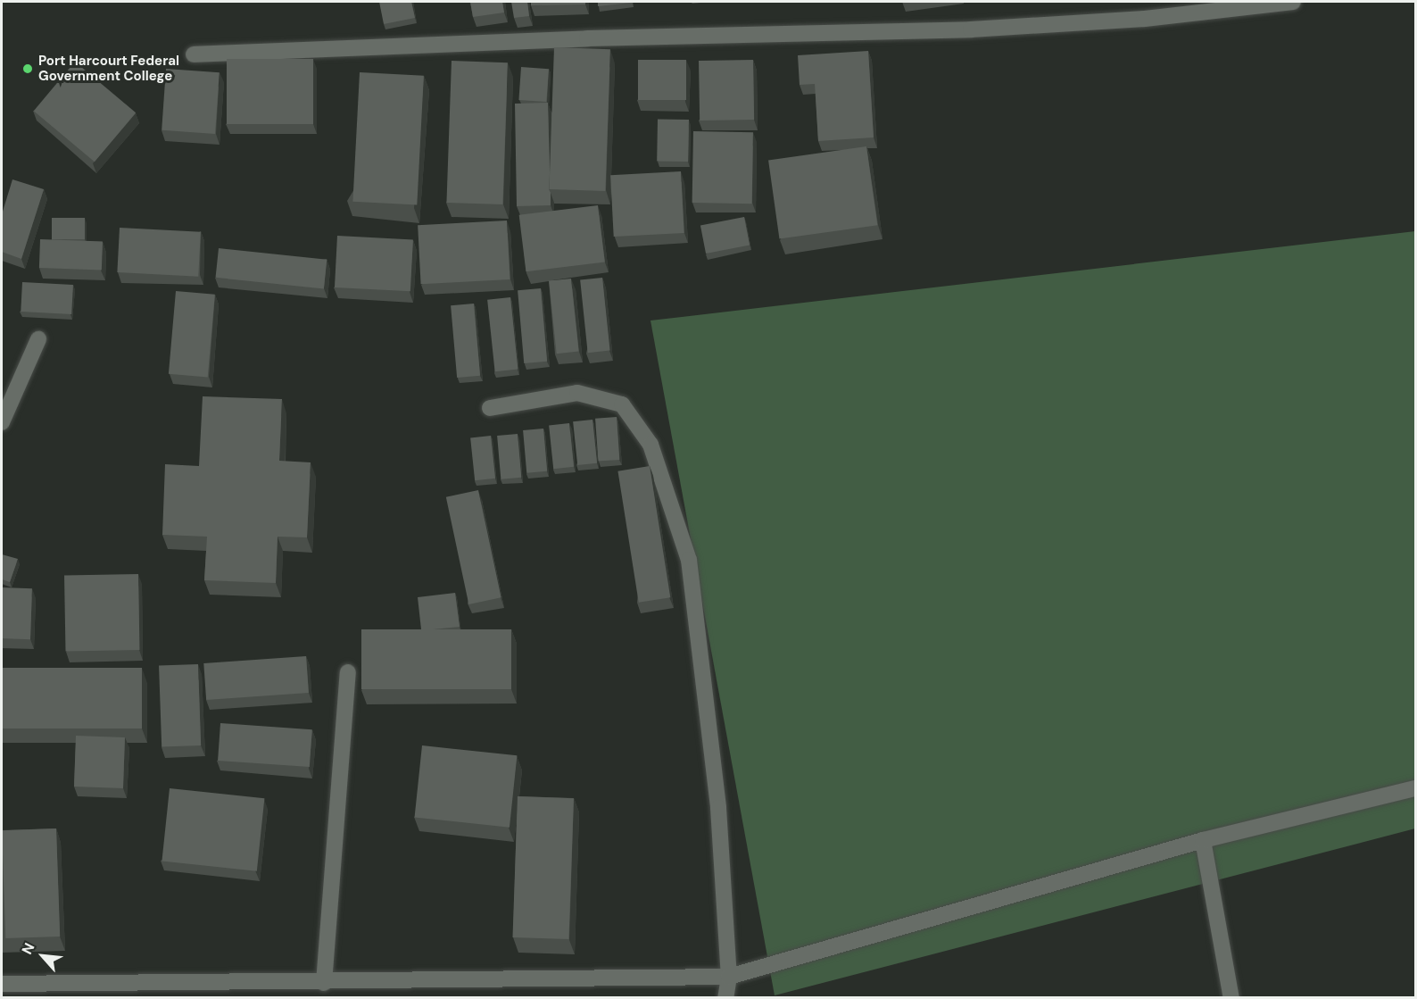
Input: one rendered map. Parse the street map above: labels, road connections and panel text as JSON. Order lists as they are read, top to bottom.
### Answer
{
  "places": ["Port Harcourt Federal Government College"],
  "north": "top left"
}
